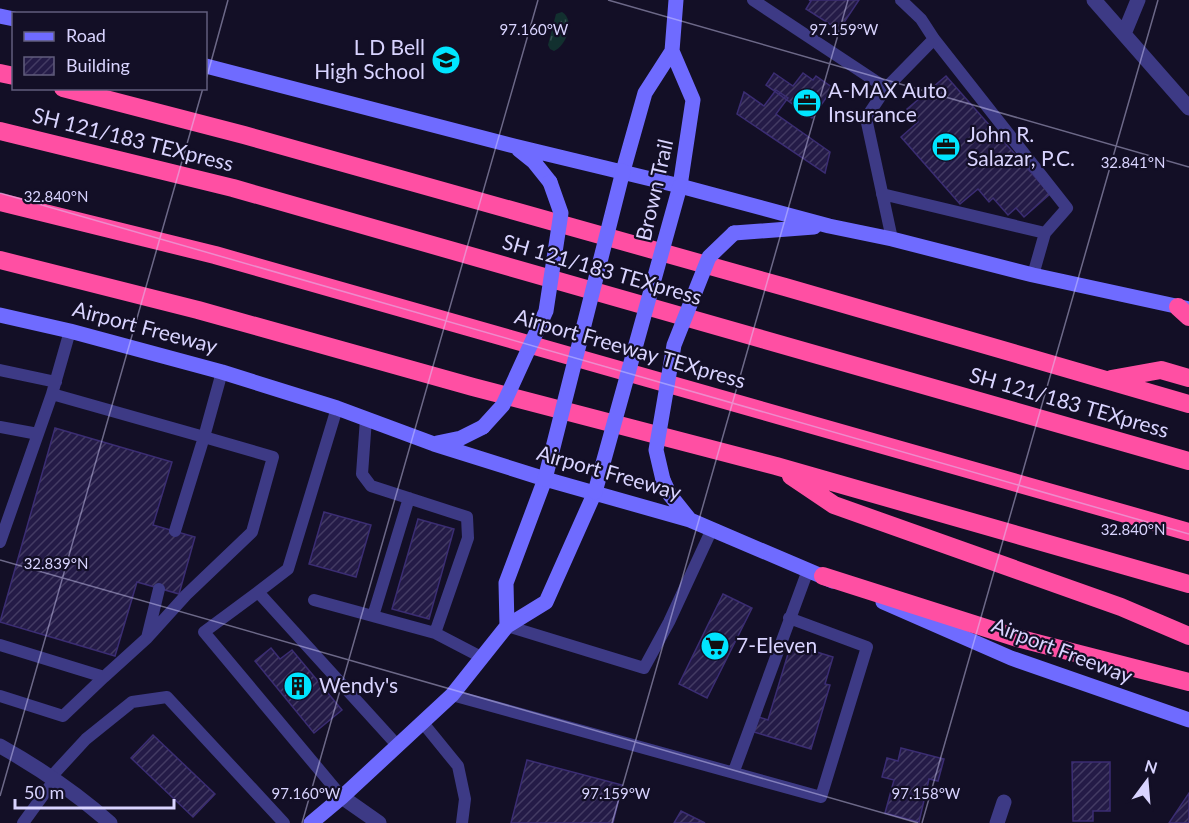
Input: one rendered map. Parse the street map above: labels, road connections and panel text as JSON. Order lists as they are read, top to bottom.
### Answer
{
  "streets": {
    "highway": ["SH 121/183 TEXpress", "Airport Freeway", "Airport Freeway TEXpress"],
    "main road": ["Brown Trail"]
  },
  "crossings": [
    ["Brown Trail", "Airport Freeway"]
  ],
  "places": {
    "school or university": ["L D Bell High School"],
    "office": ["A-MAX Auto Insurance", "John R. Salazar, P.C."],
    "supermarket": ["7-Eleven"],
    "building": ["Wendy's"]
  },
  "legend": ["Road", "Building"],
  "scale_bar": "50 m",
  "north": "top",
  "coordinates": [
    "97.160°W",
    "97.159°W",
    "32.841°N",
    "32.840°N",
    "32.839°N",
    "97.158°W"
  ]
}
